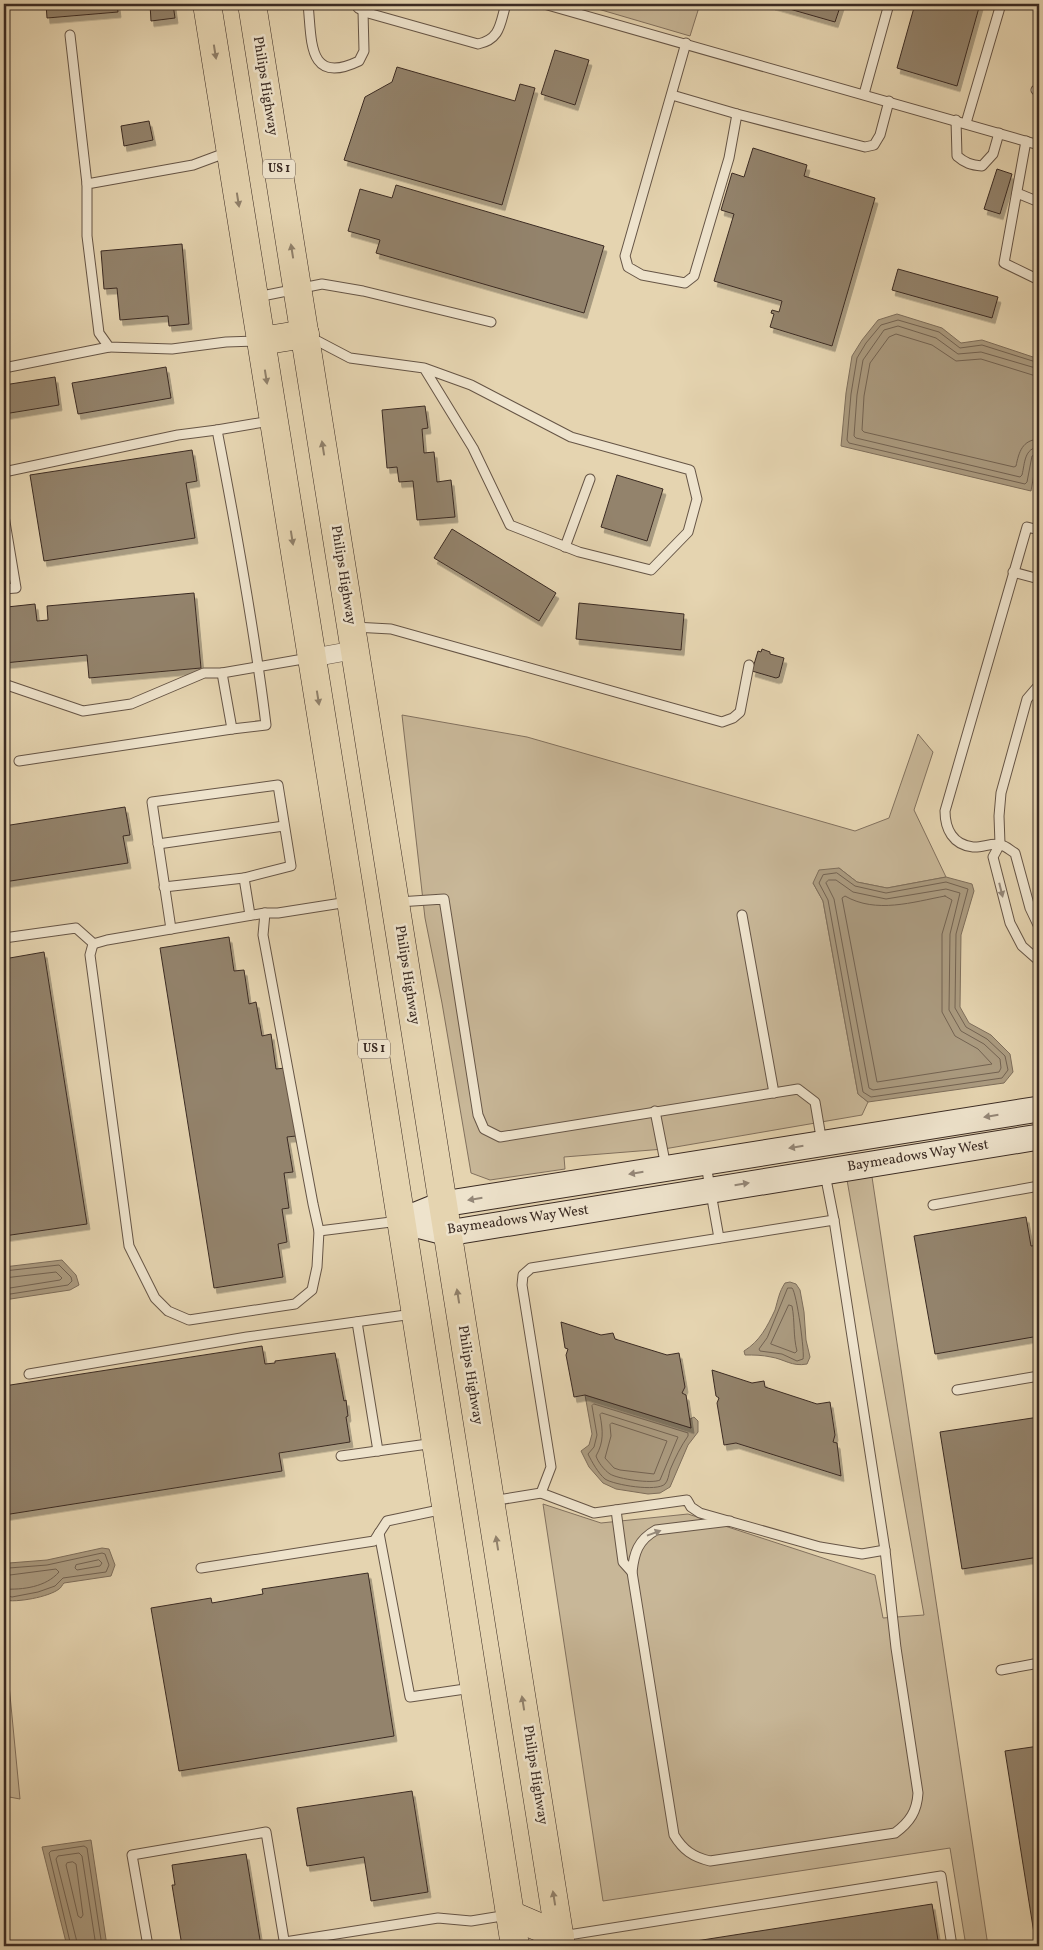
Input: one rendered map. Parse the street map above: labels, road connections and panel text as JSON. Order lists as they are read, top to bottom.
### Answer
{
  "streets": {
    "main road": ["Philips Highway", "US 1"],
    "street": ["Baymeadows Way West"]
  },
  "crossings": [
    ["Philips Highway", "Baymeadows Way West"],
    ["US 1", "Baymeadows Way West"]
  ]
}
